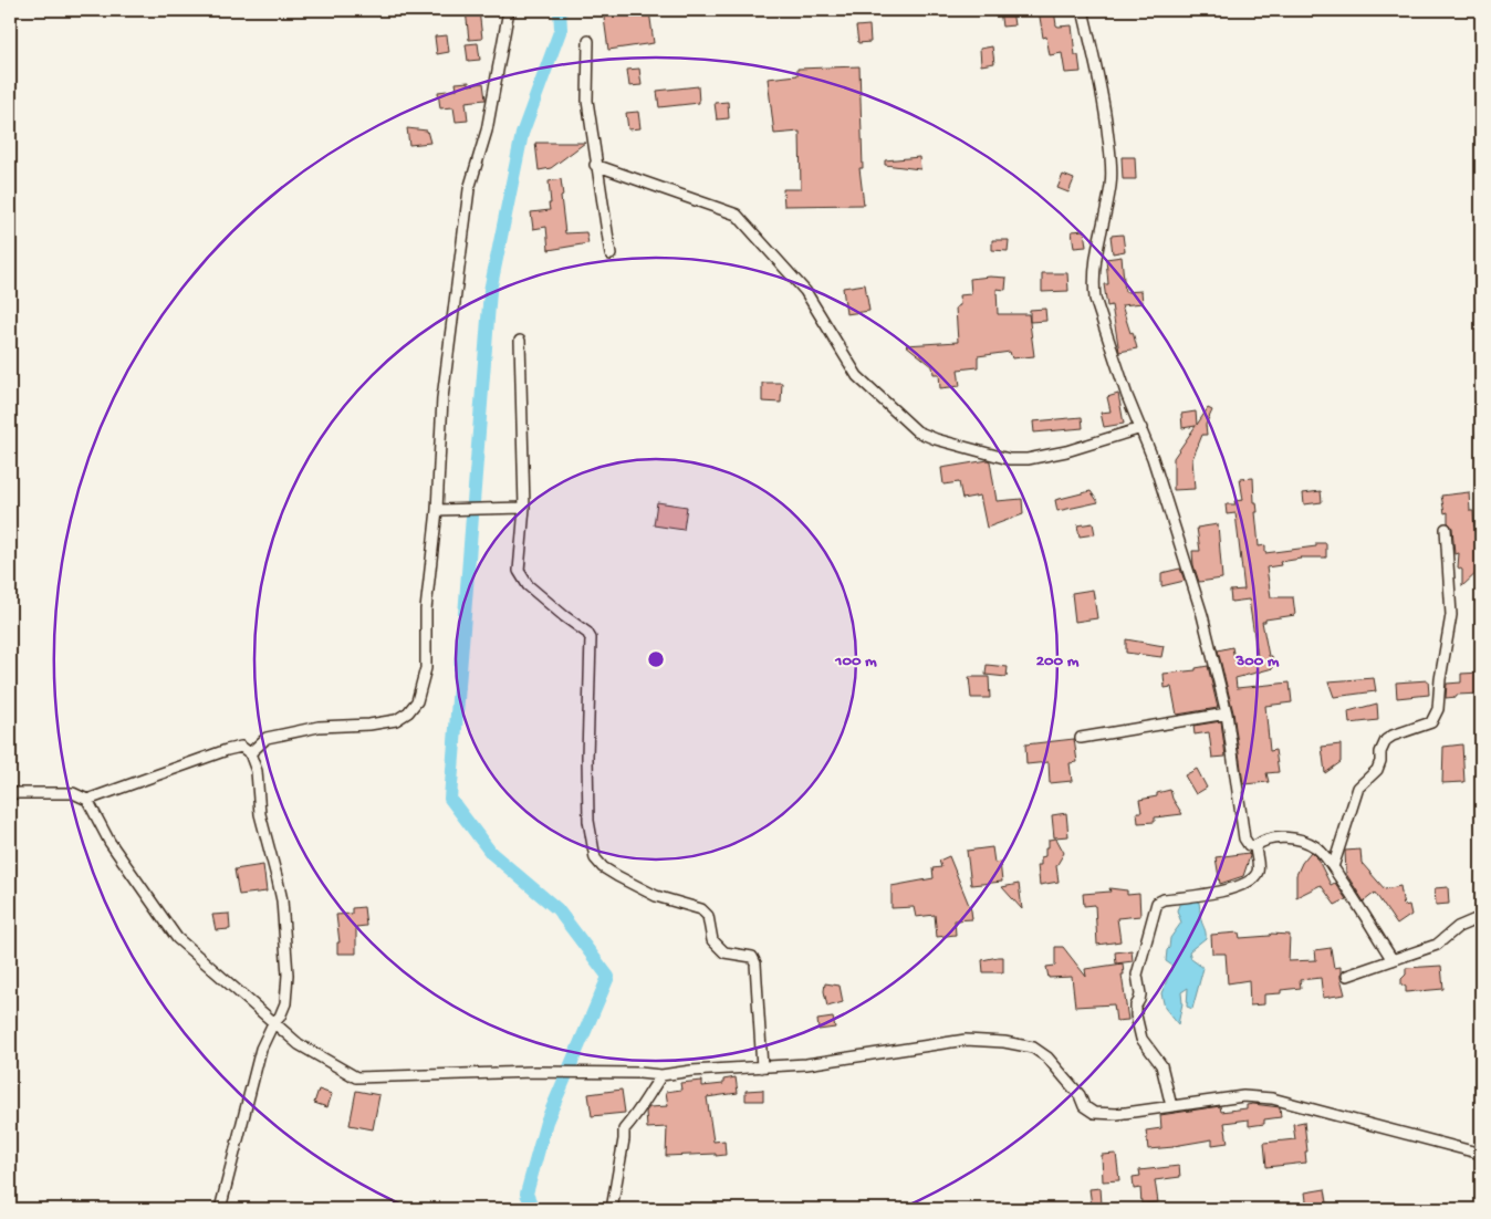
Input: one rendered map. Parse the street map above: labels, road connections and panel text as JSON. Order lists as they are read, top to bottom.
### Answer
{
  "rings": ["100 m", "200 m", "300 m"]
}
